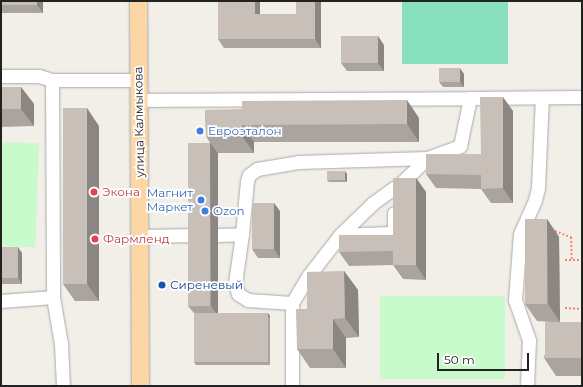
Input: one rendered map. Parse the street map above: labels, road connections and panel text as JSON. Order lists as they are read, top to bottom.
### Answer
{
  "streets": {
    "main road": ["улица Калмыкова"]
  },
  "places": [
    "Евроэталон",
    "Экона",
    "Магнит Маркет",
    "Ozon",
    "Фармленд",
    "Сиреневый"
  ],
  "scale_bar": "50 m"
}
